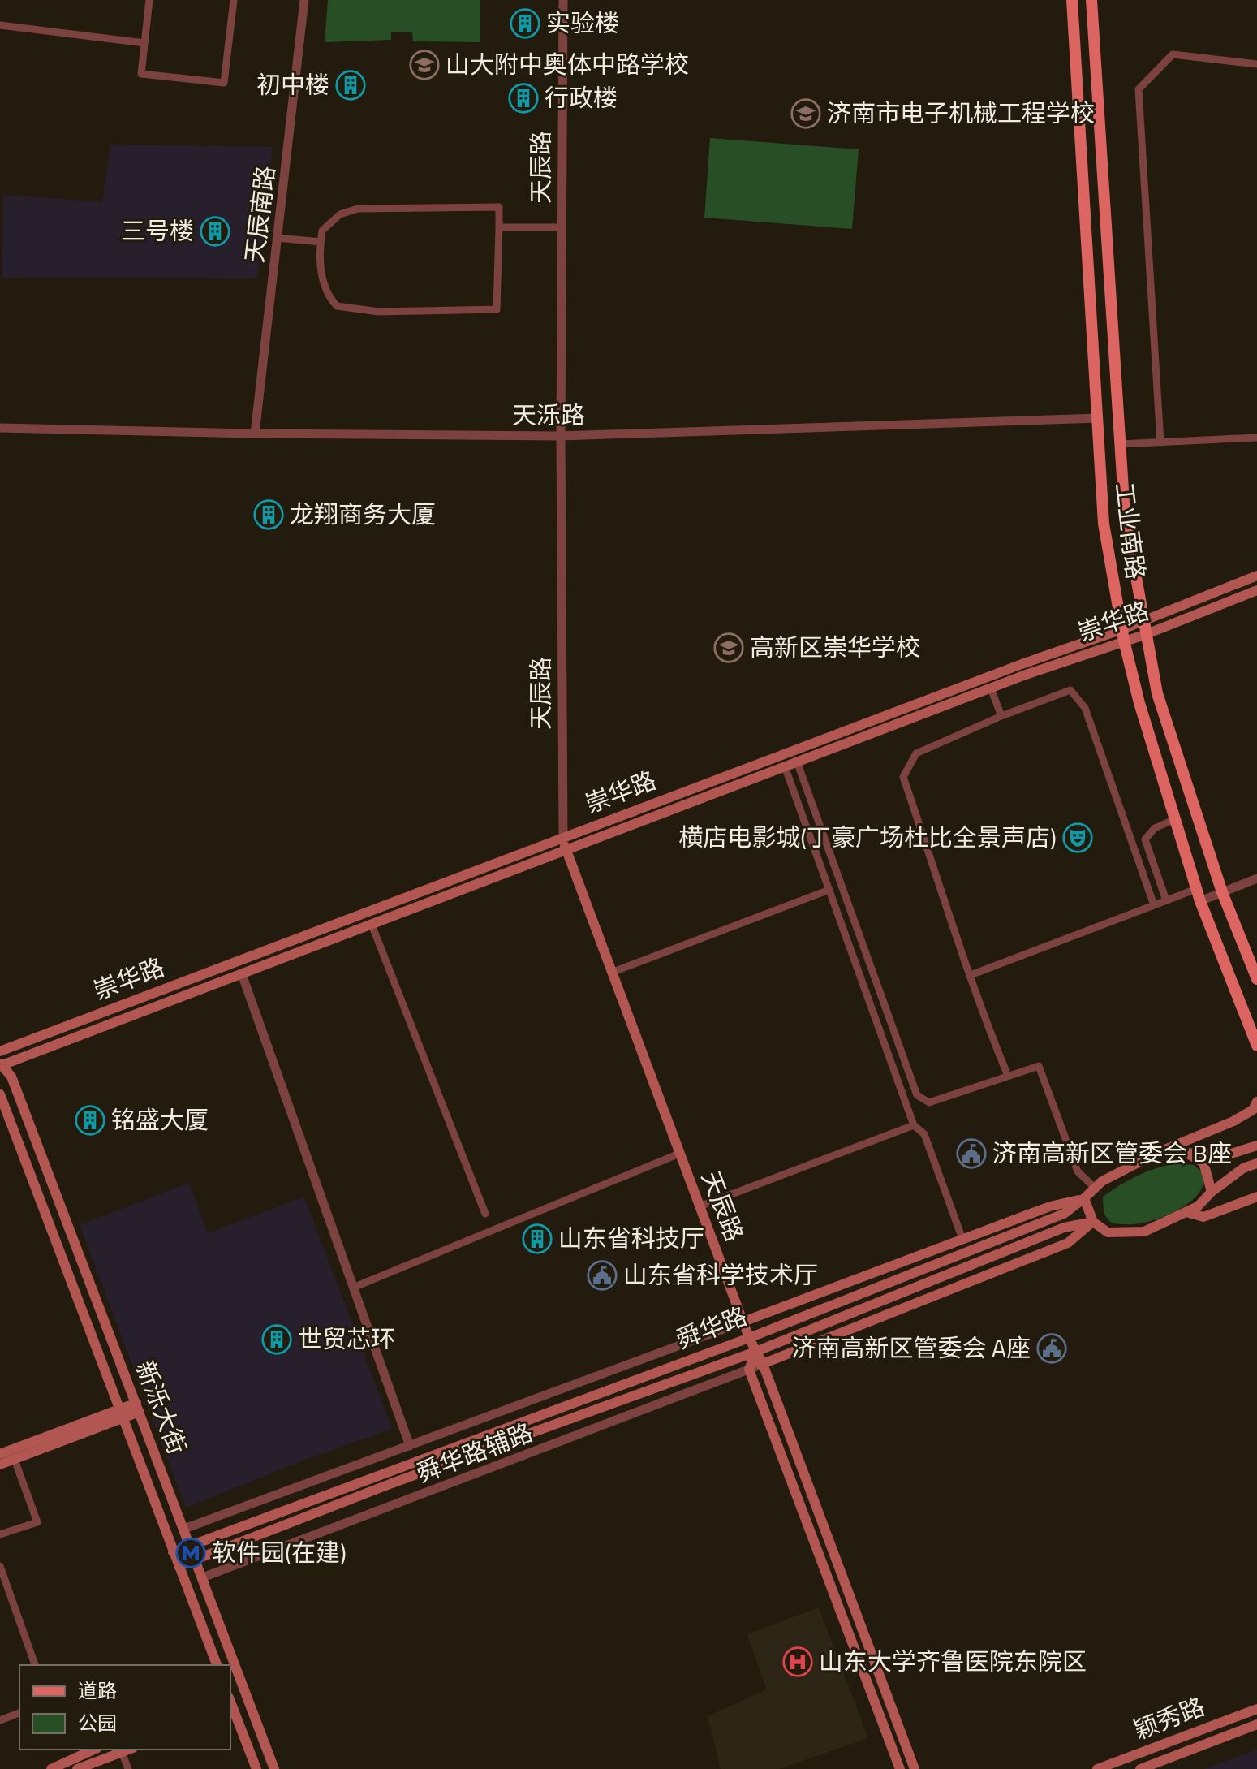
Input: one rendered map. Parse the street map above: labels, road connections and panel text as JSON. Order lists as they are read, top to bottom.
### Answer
{
  "streets": {
    "main road": [
      "天辰路",
      "工业南路",
      "崇华路",
      "舜华路",
      "新泺大街",
      "颖秀路"
    ],
    "street": ["天辰南路", "天泺路", "舜华路辅路"]
  },
  "crossings": [
    ["天辰路", "天泺路"],
    ["天辰路", "崇华路"],
    ["天辰路", "舜华路"],
    ["天辰路", "舜华路辅路"],
    ["天辰南路", "天泺路"],
    ["天泺路", "工业南路"],
    ["工业南路", "崇华路"],
    ["崇华路", "新泺大街"],
    ["舜华路", "新泺大街"],
    ["新泺大街", "舜华路辅路"]
  ],
  "places": {
    "building": [
      "实验楼",
      "初中楼",
      "行政楼",
      "三号楼",
      "龙翔商务大厦",
      "铭盛大厦",
      "山东省科技厅",
      "世贸芯环"
    ],
    "school or university": ["山大附中奥体中路学校", "济南市电子机械工程学校", "高新区崇华学校"],
    "theatre": ["横店电影城(丁豪广场杜比全景声店)"],
    "public building": ["济南高新区管委会 B座", "山东省科学技术厅", "济南高新区管委会 A座"],
    "metro station": ["软件园(在建)"],
    "hospital": ["山东大学齐鲁医院东院区"]
  },
  "legend": ["道路", "公园"]
}
